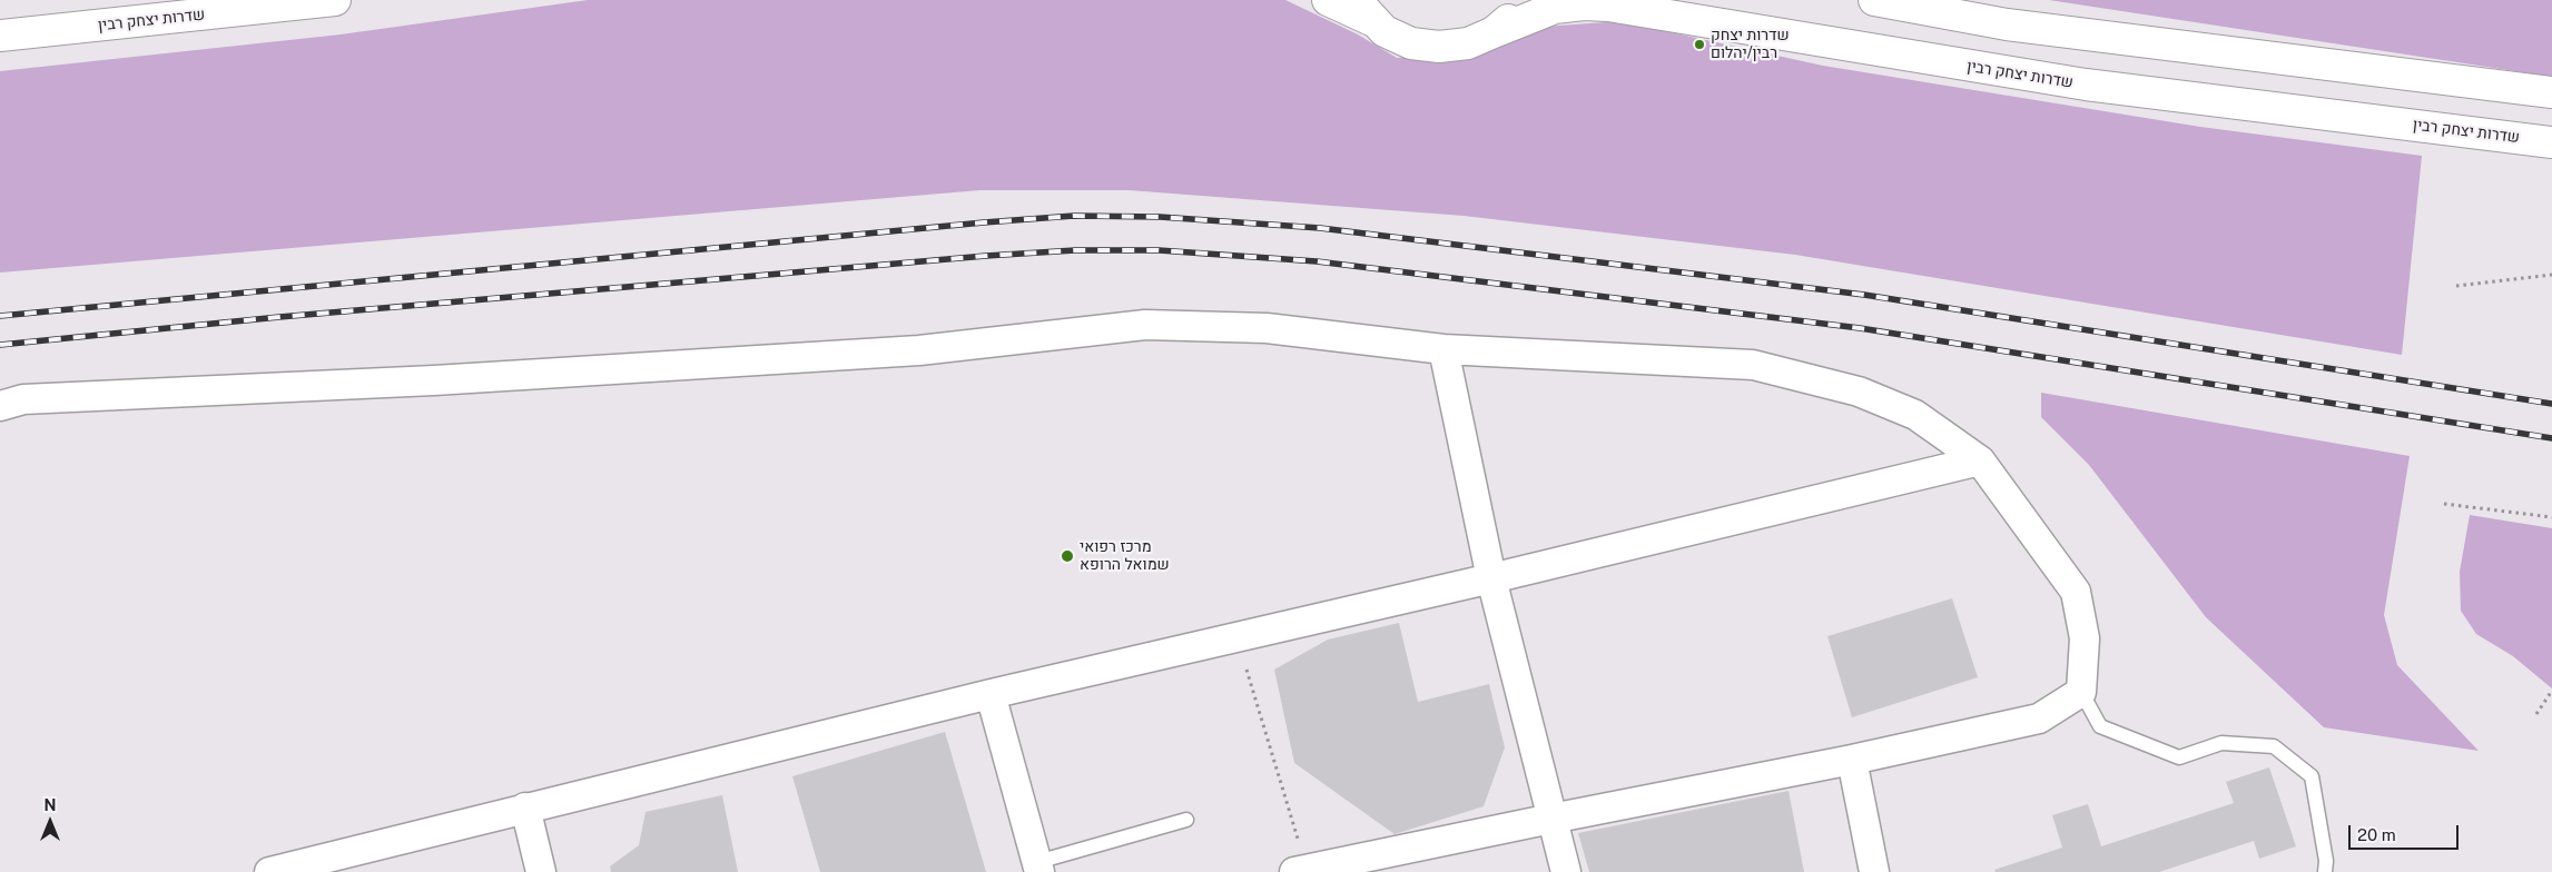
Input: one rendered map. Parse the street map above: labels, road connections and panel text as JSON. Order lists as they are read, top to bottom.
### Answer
{
  "streets": {
    "main road": ["שדרות יצחק רבין"]
  },
  "places": ["שדרות יצחק רבין/יהלום", "מרכז רפואי שמואל הרופא"],
  "scale_bar": "20 m",
  "north": "top"
}
